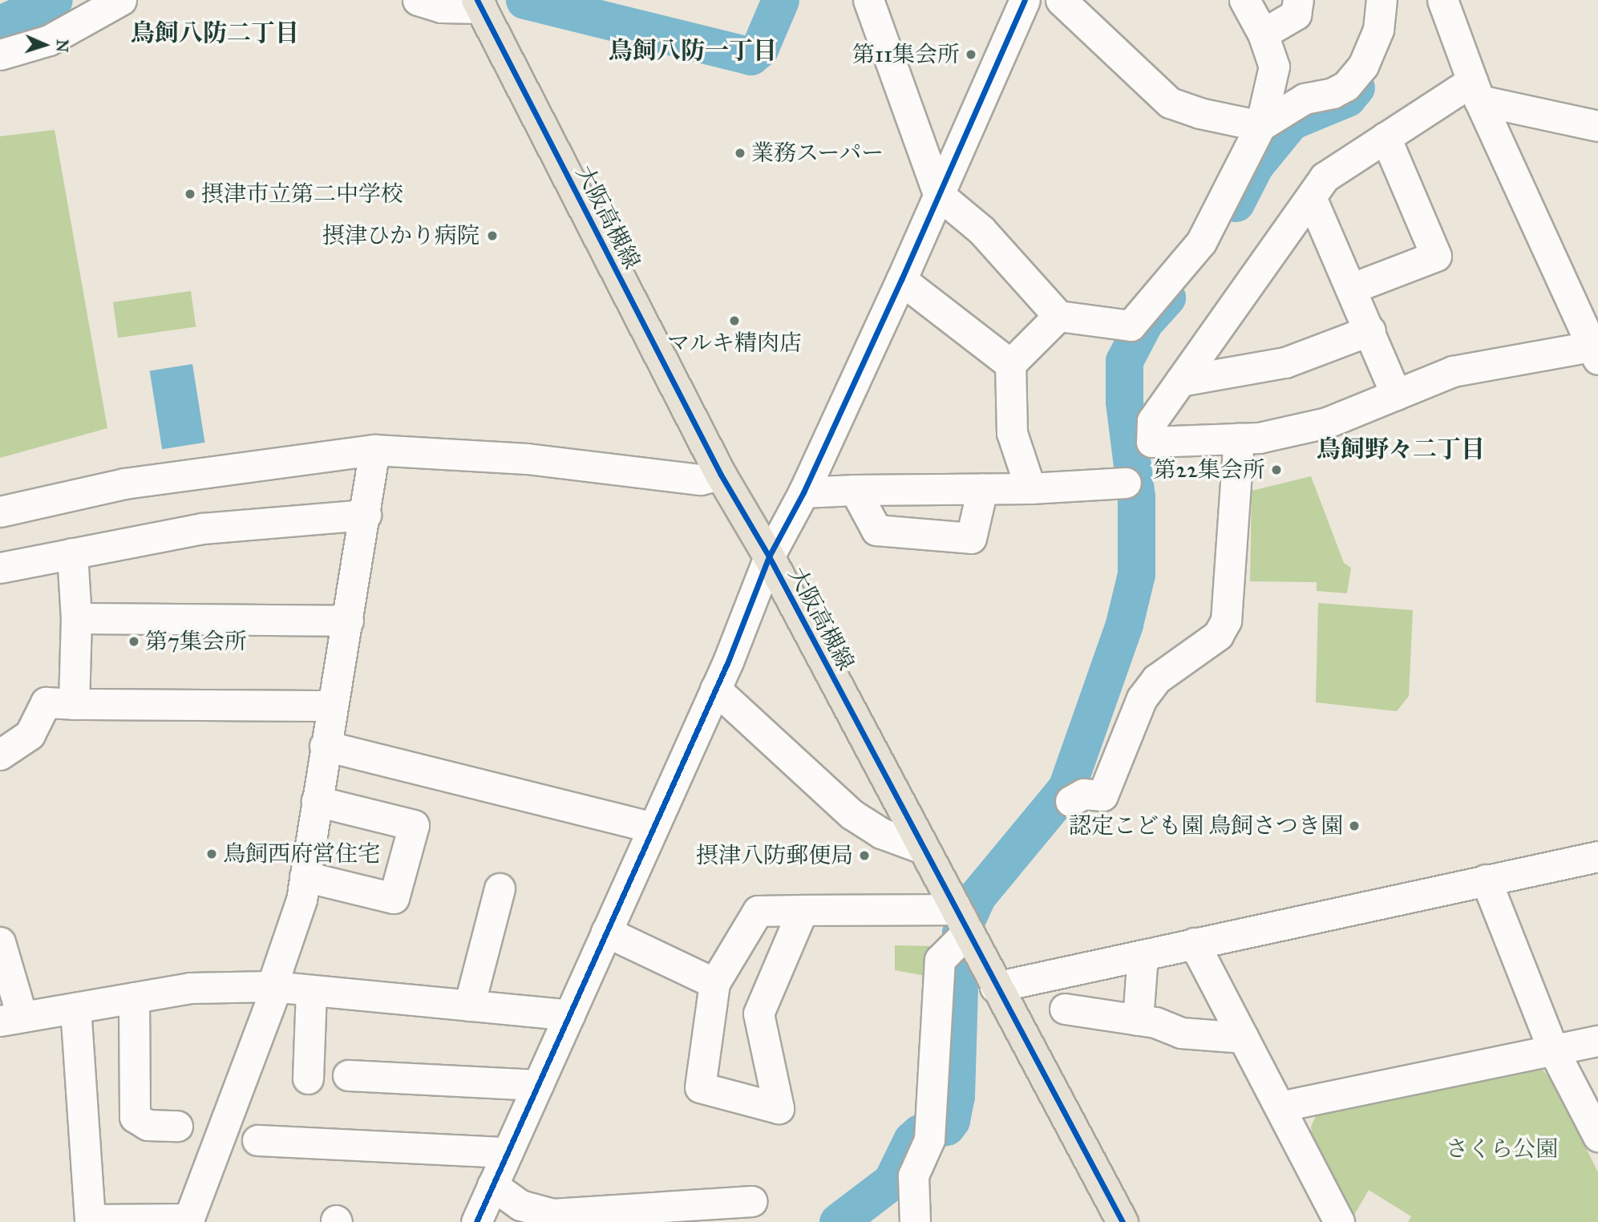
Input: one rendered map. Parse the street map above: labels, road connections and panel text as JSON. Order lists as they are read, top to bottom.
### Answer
{
  "streets": {
    "main road": ["大阪高槻線"]
  },
  "districts": ["鳥飼八防二丁目", "鳥飼八防一丁目", "鳥飼野々二丁目"],
  "parks": ["さくら公園"],
  "places": [
    "第11集会所",
    "業務スーパー",
    "摂津市立第二中学校",
    "摂津ひかり病院",
    "マルキ精肉店",
    "第22集会所",
    "第7集会所",
    "認定こども園 鳥飼さつき園",
    "鳥飼西府営住宅",
    "摂津八防郵便局"
  ],
  "north": "right"
}
